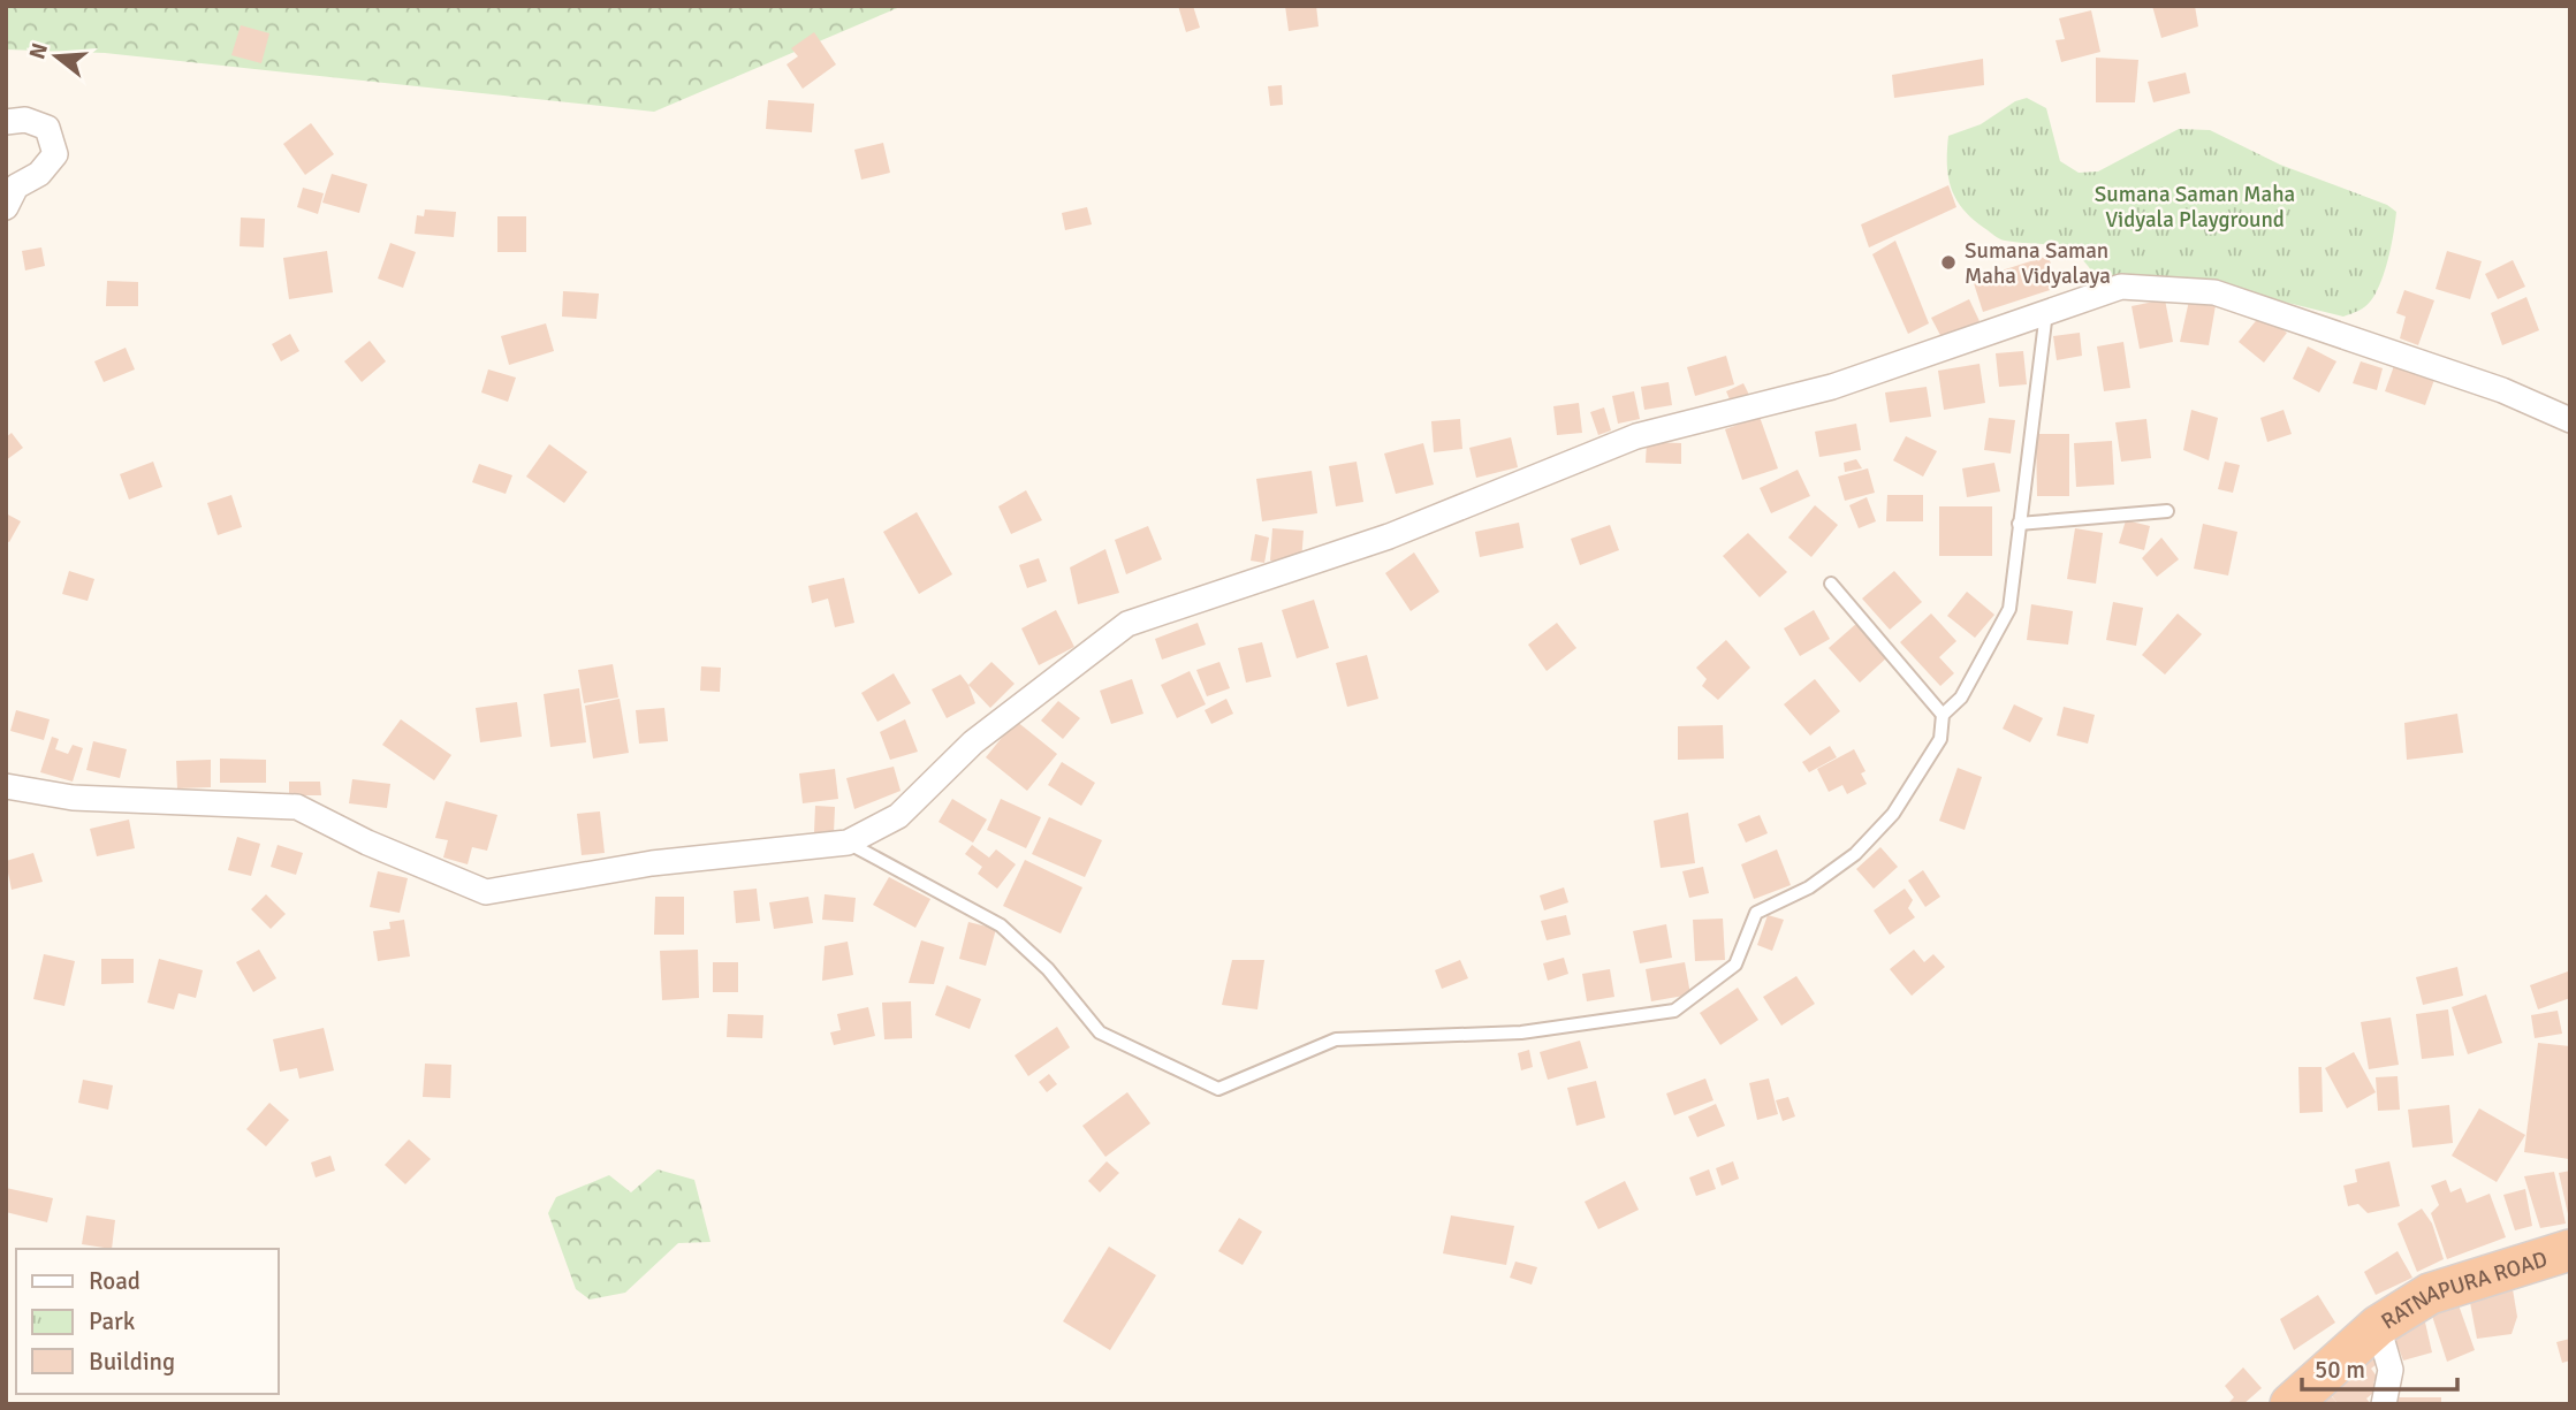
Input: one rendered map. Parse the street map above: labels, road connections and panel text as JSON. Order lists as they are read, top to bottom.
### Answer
{
  "streets": {
    "highway": ["RATNAPURA ROAD"]
  },
  "parks": ["Sumana Saman Maha Vidyala Playground"],
  "places": ["Sumana Saman Maha Vidyalaya"],
  "legend": ["Road", "Park", "Building"],
  "scale_bar": "50 m",
  "north": "left"
}
